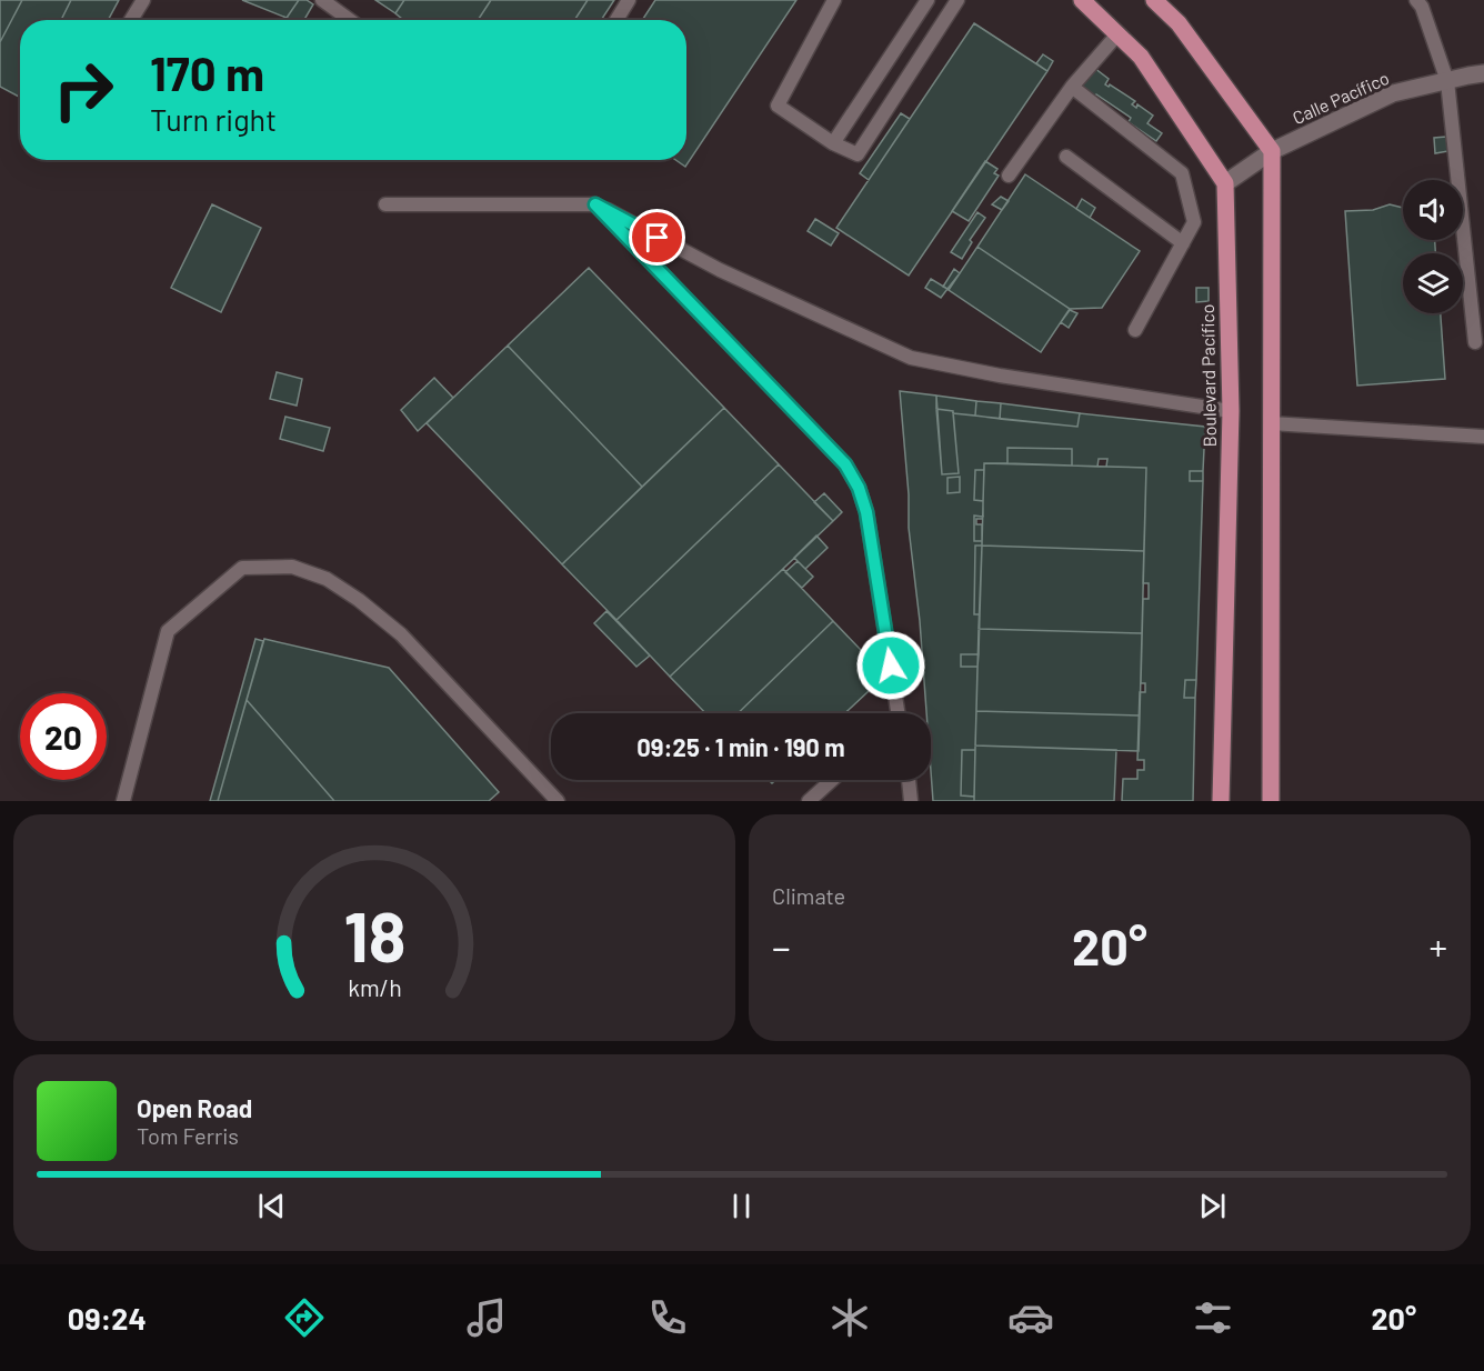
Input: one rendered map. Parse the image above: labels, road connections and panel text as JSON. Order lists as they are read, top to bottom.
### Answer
{
  "streets": {
    "main road": ["Boulevard Pacífico"],
    "street": ["Calle Pacífico"]
  },
  "crossings": [
    ["Calle Pacífico", "Boulevard Pacífico"]
  ],
  "page": {
    "turn": ["170 m", "Turn right"],
    "limit": "20",
    "trip": "09:25 · 1 min · 190 m",
    "tile": "Climate",
    "heat": ["−", "20°", "+"],
    "song": ["Open Road", "Tom Ferris"],
    "tabs": ["09:24", "20°"],
    "gauge": ["18", "km/h"]
  }
}
